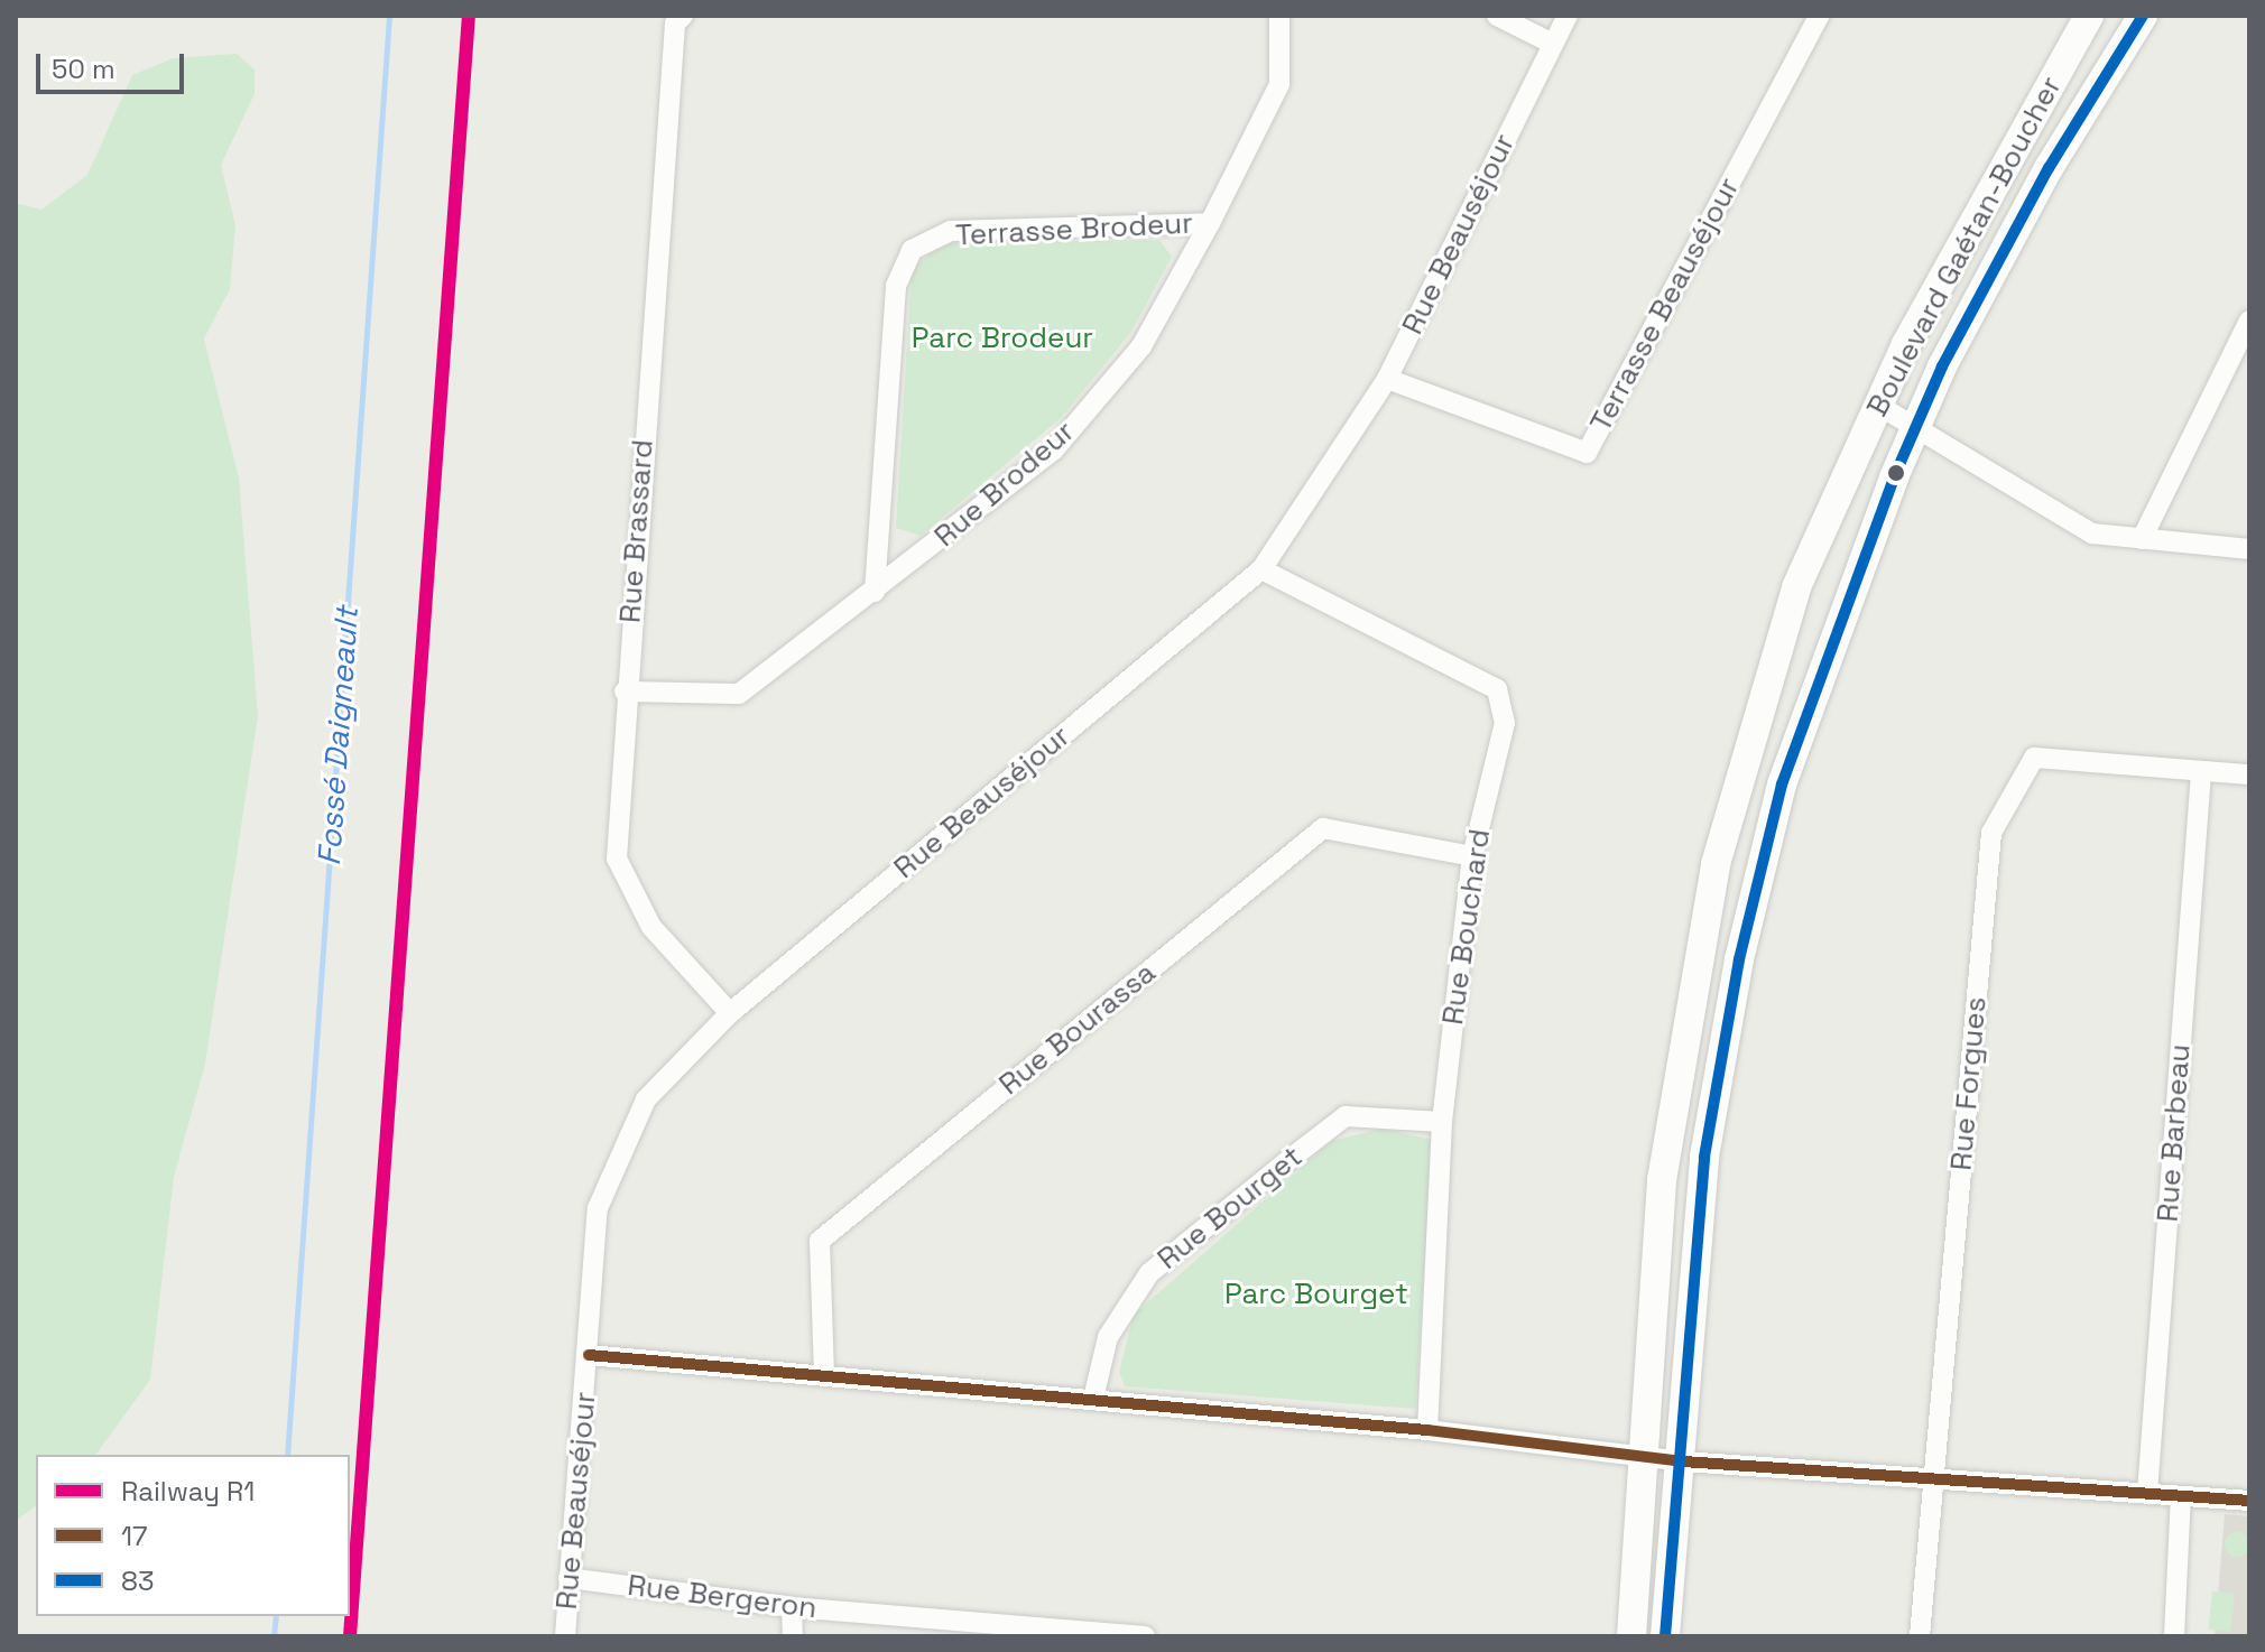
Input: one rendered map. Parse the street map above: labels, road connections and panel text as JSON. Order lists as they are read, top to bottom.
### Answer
{
  "streets": {
    "main road": ["Boulevard Gaétan-Boucher"],
    "street": [
      "Terrasse Brodeur",
      "Rue Beauséjour",
      "Terrasse Beauséjour",
      "Rue Brodeur",
      "Rue Brassard",
      "Rue Bouchard",
      "Rue Bourassa",
      "Rue Forgues",
      "Rue Barbeau",
      "Rue Bourget",
      "Rue Bergeron"
    ]
  },
  "crossings": [
    ["Terrasse Brodeur", "Rue Brodeur"],
    ["Rue Beauséjour", "Terrasse Beauséjour"],
    ["Rue Beauséjour", "Rue Brassard"],
    ["Rue Beauséjour", "Rue Bouchard"],
    ["Rue Beauséjour", "Rue Bergeron"],
    ["Rue Brodeur", "Rue Brassard"],
    ["Rue Bouchard", "Rue Bourassa"],
    ["Rue Bouchard", "Rue Bourget"],
    ["Rue Forgues", "Rue Barbeau"]
  ],
  "water": ["Fossé Daigneault"],
  "parks": ["Parc Brodeur", "Parc Bourget"],
  "lines": ["rail line R1", "transit line 83", "transit line 17"],
  "legend": ["Railway R1", "17", "83"],
  "scale_bar": "50 m"
}
